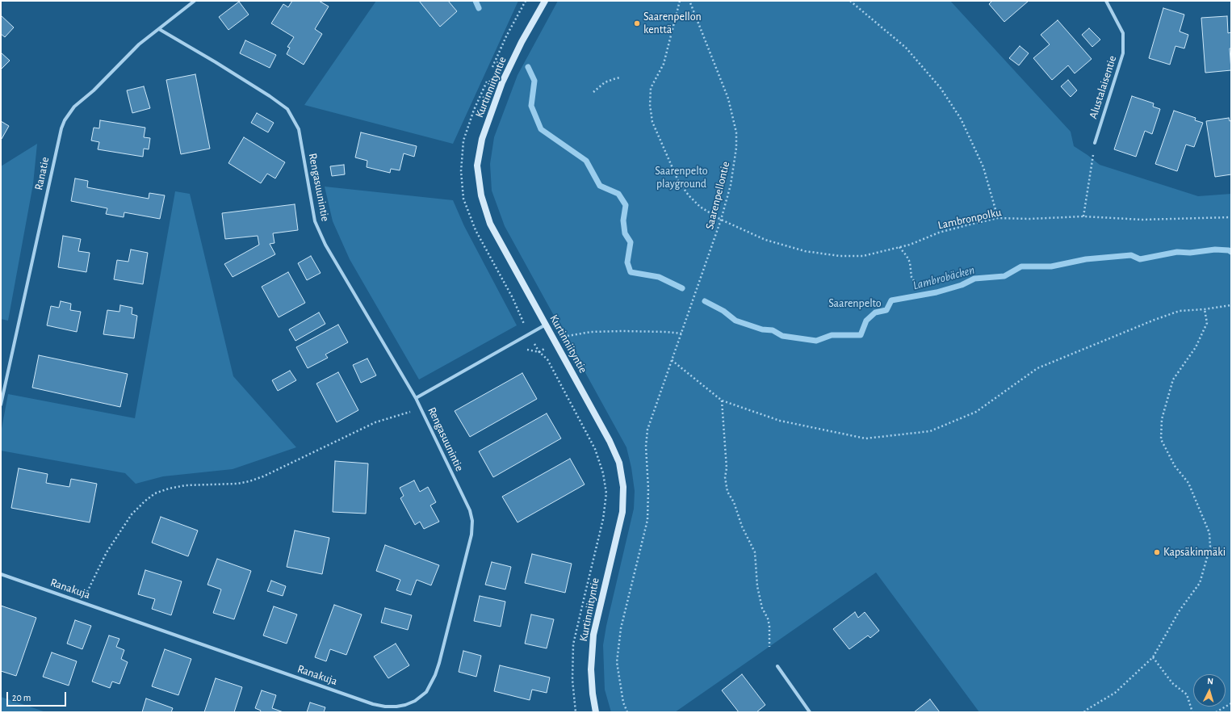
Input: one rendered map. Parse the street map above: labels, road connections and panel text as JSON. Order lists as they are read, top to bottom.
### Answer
{
  "streets": {
    "street": [
      "Kurtinniityntie",
      "Alustalaisentie",
      "Ranatie",
      "Rengasuunintie",
      "Ranakuja"
    ],
    "path": ["Saarenpellontie", "Lambronpolku"]
  },
  "crossings": [
    ["Kurtinniityntie", "Rengasuunintie"],
    ["Ranatie", "Rengasuunintie"],
    ["Rengasuunintie", "Ranakuja"],
    ["Saarenpellontie", "Lambronpolku"]
  ],
  "water": ["Lambrobäcken"],
  "parks": ["Saarenpelto playground", "Saarenpelto"],
  "places": ["Saarenpellon kenttä", "Kapsäkinmäki"],
  "scale_bar": "20 m",
  "north": "top"
}
